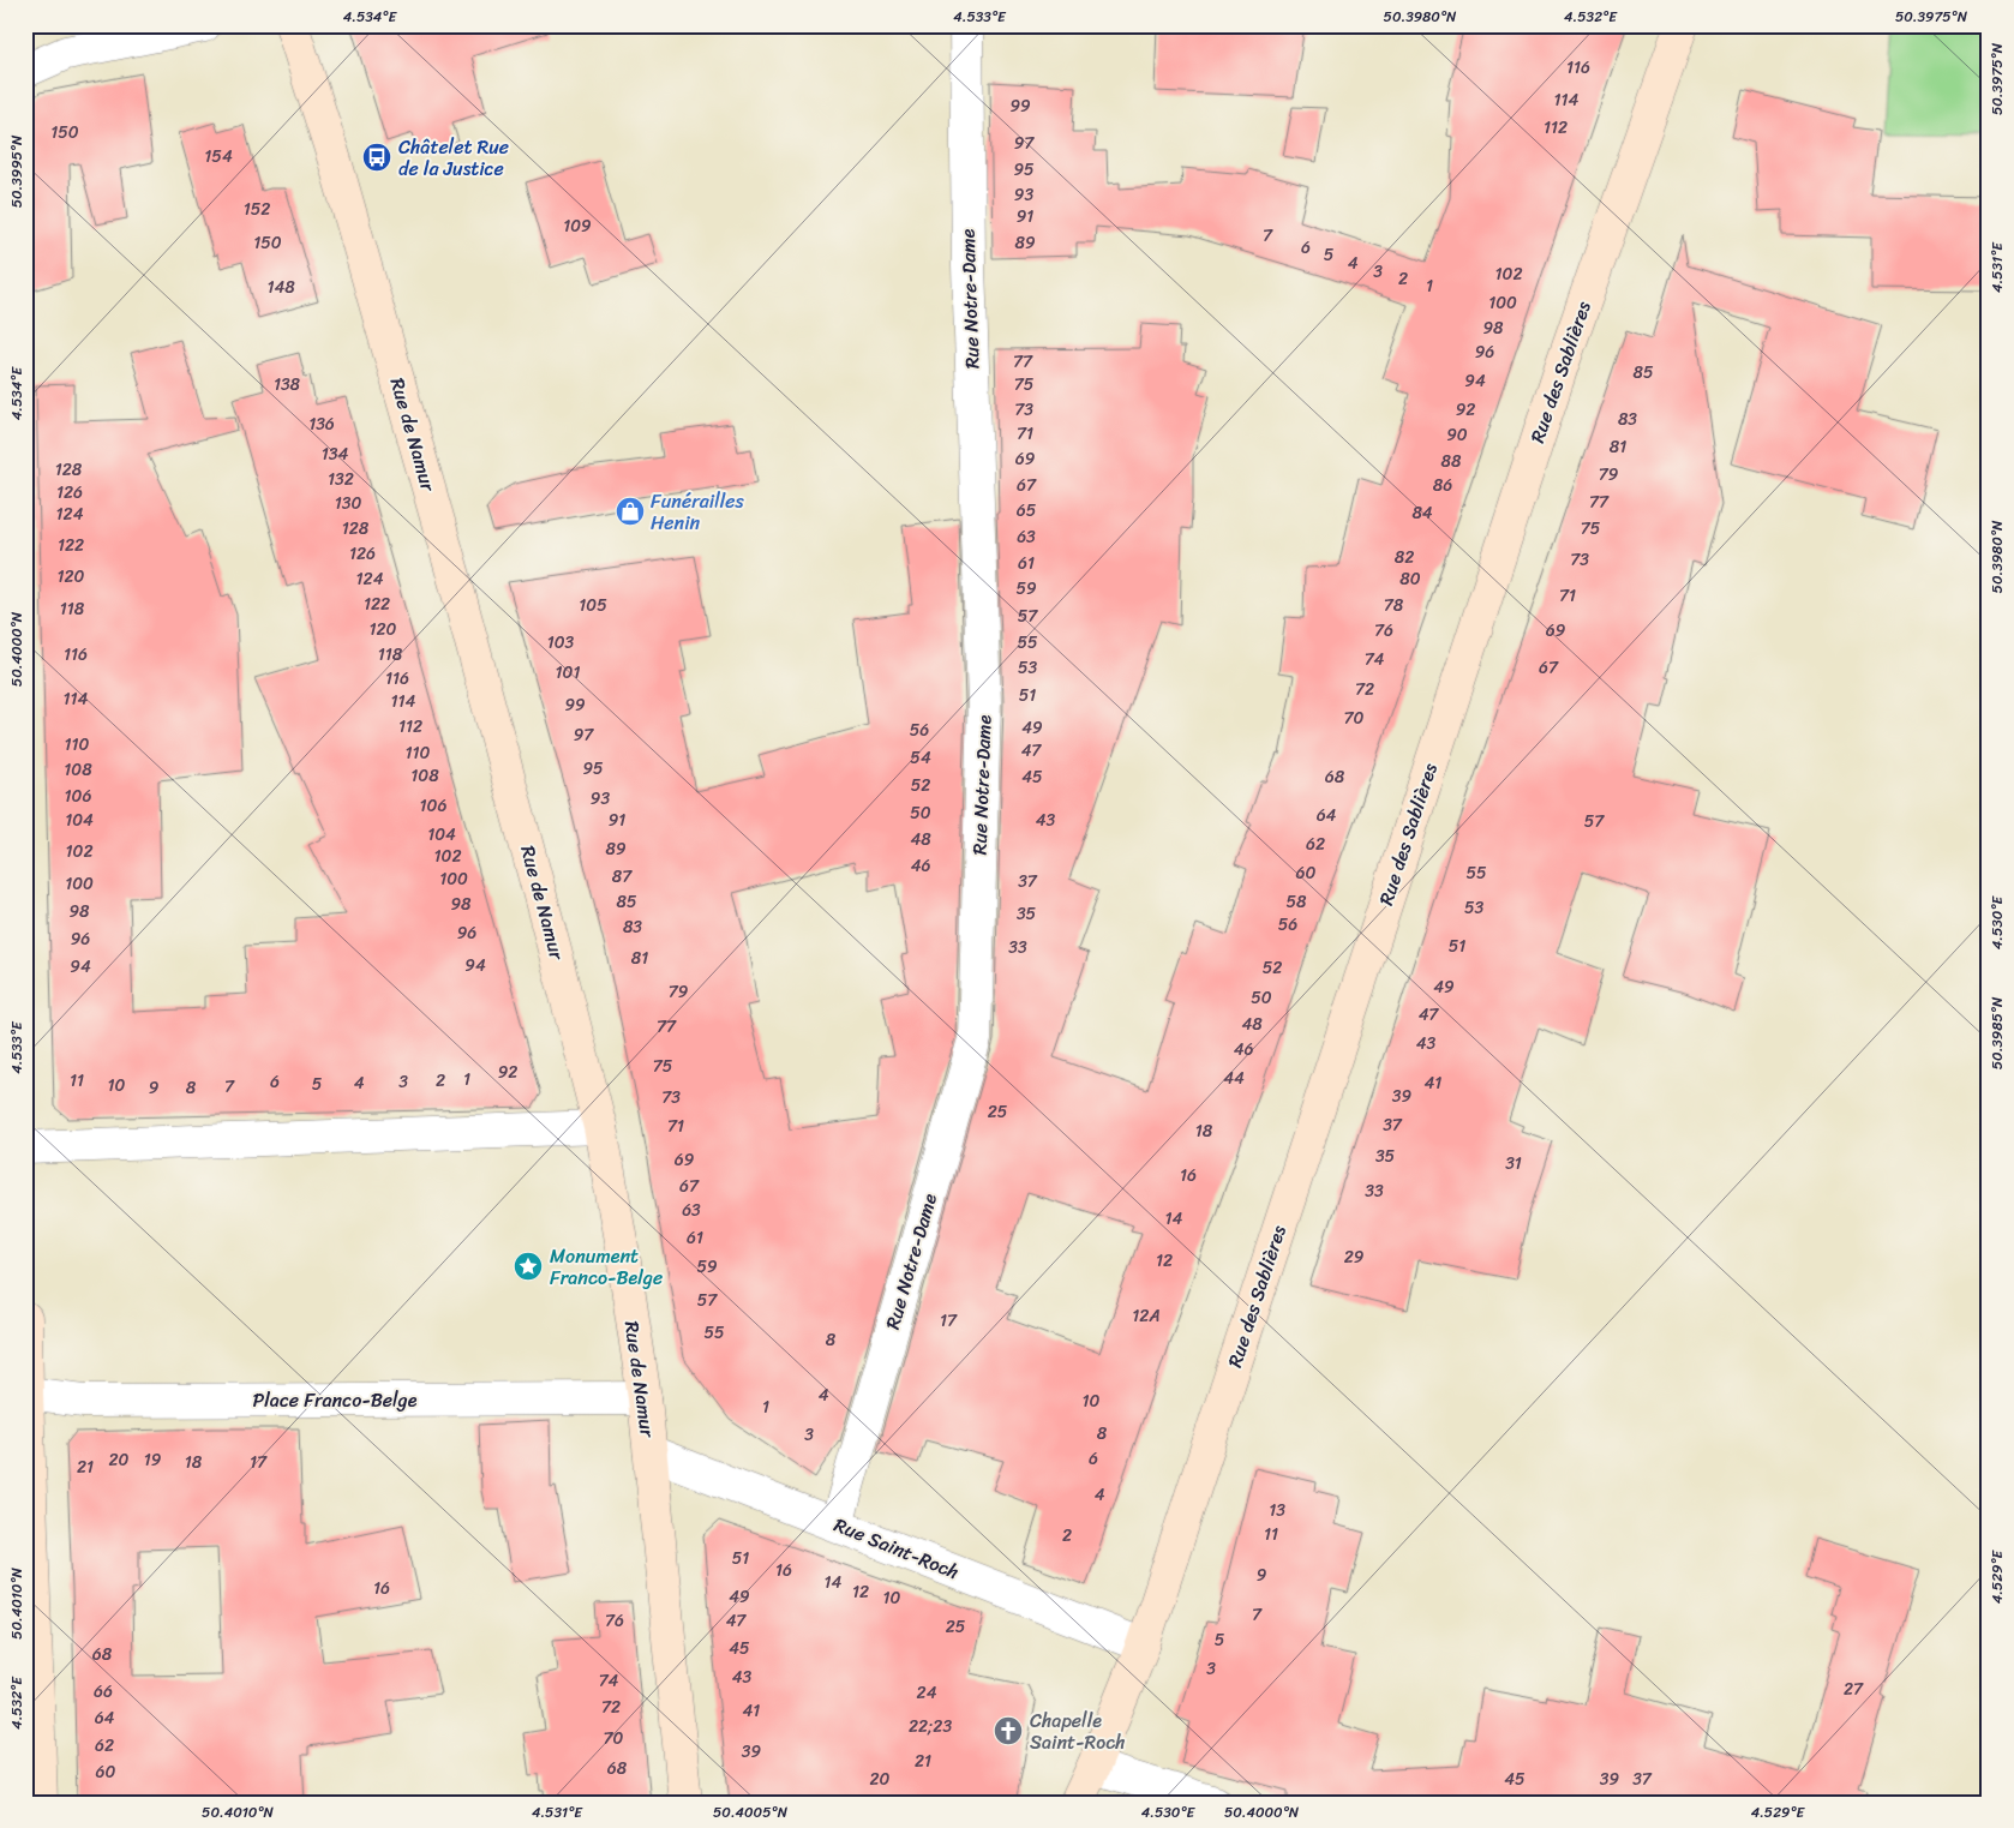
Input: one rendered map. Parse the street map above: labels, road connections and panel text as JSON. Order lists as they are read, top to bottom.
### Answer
{
  "streets": {
    "main road": ["Rue des Sablières", "Rue de Namur"],
    "street": ["Rue Notre-Dame", "Place Franco-Belge", "Rue Saint-Roch"]
  },
  "crossings": [
    ["Rue Notre-Dame", "Rue Saint-Roch"],
    ["Rue des Sablières", "Rue Saint-Roch"],
    ["Rue de Namur", "Place Franco-Belge"],
    ["Rue de Namur", "Rue Saint-Roch"]
  ],
  "places": {
    "bus stop": ["Châtelet Rue de la Justice"],
    "shop": ["Funérailles Henin"],
    "place": ["Monument Franco-Belge"],
    "church": ["Chapelle Saint-Roch"]
  },
  "house_numbers": [
    "116",
    "114",
    "99",
    "112",
    "150",
    "97",
    "154",
    "95",
    "93",
    "152",
    "91",
    "109",
    "7",
    "150",
    "89",
    "6",
    "5",
    "4",
    "3",
    "102",
    "2",
    "1",
    "148",
    "100",
    "98",
    "96",
    "77",
    "85",
    "94",
    "138",
    "75",
    "73",
    "92",
    "83",
    "136",
    "71",
    "90",
    "81",
    "134",
    "69",
    "88",
    "128",
    "79",
    "132",
    "67",
    "86",
    "126",
    "77",
    "130",
    "65",
    "84",
    "124",
    "128",
    "75",
    "63",
    "122",
    "126",
    "82",
    "73",
    "61",
    "120",
    "124",
    "80",
    "59",
    "71",
    "122",
    "105",
    "78",
    "118",
    "57",
    "120",
    "76",
    "69",
    "103",
    "55",
    "116",
    "118",
    "74",
    "53",
    "67",
    "101",
    "116",
    "72",
    "51",
    "114",
    "114",
    "99",
    "70",
    "112",
    "49",
    "56",
    "97",
    "110",
    "47",
    "110",
    "54",
    "95",
    "108",
    "108",
    "45",
    "68",
    "52",
    "106",
    "93",
    "106",
    "50",
    "64",
    "104",
    "91",
    "43",
    "57",
    "104",
    "48",
    "62",
    "89",
    "102",
    "102",
    "46",
    "60",
    "55",
    "87",
    "100",
    "37",
    "100",
    "85",
    "58",
    "98",
    "53",
    "98",
    "35",
    "56",
    "83",
    "96",
    "96",
    "51",
    "33",
    "81",
    "94",
    "94",
    "52",
    "49",
    "79",
    "50",
    "47",
    "48",
    "77",
    "43",
    "46",
    "75",
    "92",
    "44",
    "1",
    "11",
    "2",
    "6",
    "3",
    "4",
    "41",
    "5",
    "10",
    "7",
    "9",
    "8",
    "39",
    "73",
    "25",
    "37",
    "71",
    "18",
    "35",
    "69",
    "31",
    "16",
    "67",
    "33",
    "63",
    "14",
    "61",
    "29",
    "12",
    "59",
    "57",
    "12A",
    "17",
    "55",
    "8",
    "4",
    "10",
    "1",
    "8",
    "3",
    "6",
    "20",
    "19",
    "18",
    "17",
    "21",
    "4",
    "13",
    "11",
    "2",
    "51",
    "16",
    "9",
    "14",
    "16",
    "12",
    "49",
    "10",
    "7",
    "76",
    "47",
    "25",
    "5",
    "45",
    "68",
    "3",
    "43",
    "74",
    "27",
    "66",
    "24",
    "72",
    "41",
    "64",
    "22;23",
    "70",
    "62",
    "39",
    "21",
    "68",
    "60",
    "20",
    "45",
    "39",
    "37"
  ],
  "coordinates": [
    "4.534°E",
    "4.533°E",
    "50.3980°N",
    "4.532°E",
    "50.3975°N",
    "50.3995°N",
    "4.531°E",
    "50.4000°N",
    "4.530°E",
    "50.3985°N",
    "4.529°E",
    "50.4010°N",
    "50.4005°N"
  ]
}
